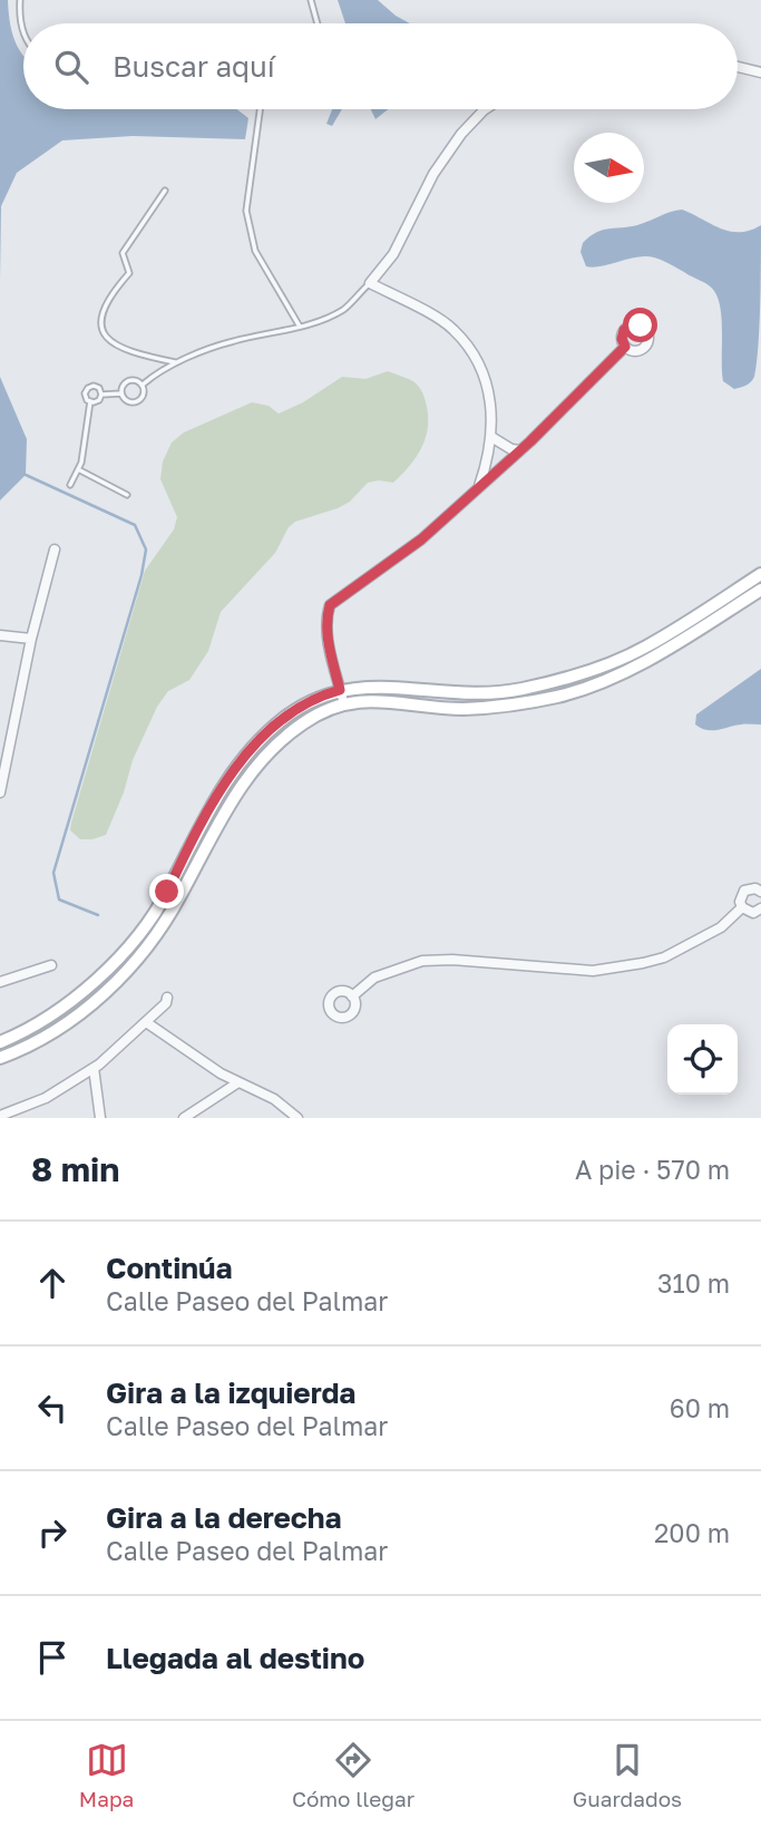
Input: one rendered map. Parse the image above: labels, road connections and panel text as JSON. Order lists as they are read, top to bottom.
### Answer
{
  "north": "right",
  "page": {
    "search": "Buscar aquí",
    "heading": ["8 min", "A pie · 570 m"],
    "list": [
      ["Continúa", "Calle Paseo del Palmar", "310 m"],
      ["Gira a la izquierda", "Calle Paseo del Palmar", "60 m"],
      ["Gira a la derecha", "Calle Paseo del Palmar", "200 m"],
      "Llegada al destino"
    ],
    "nav": ["Mapa", "Cómo llegar", "Guardados"]
  }
}
